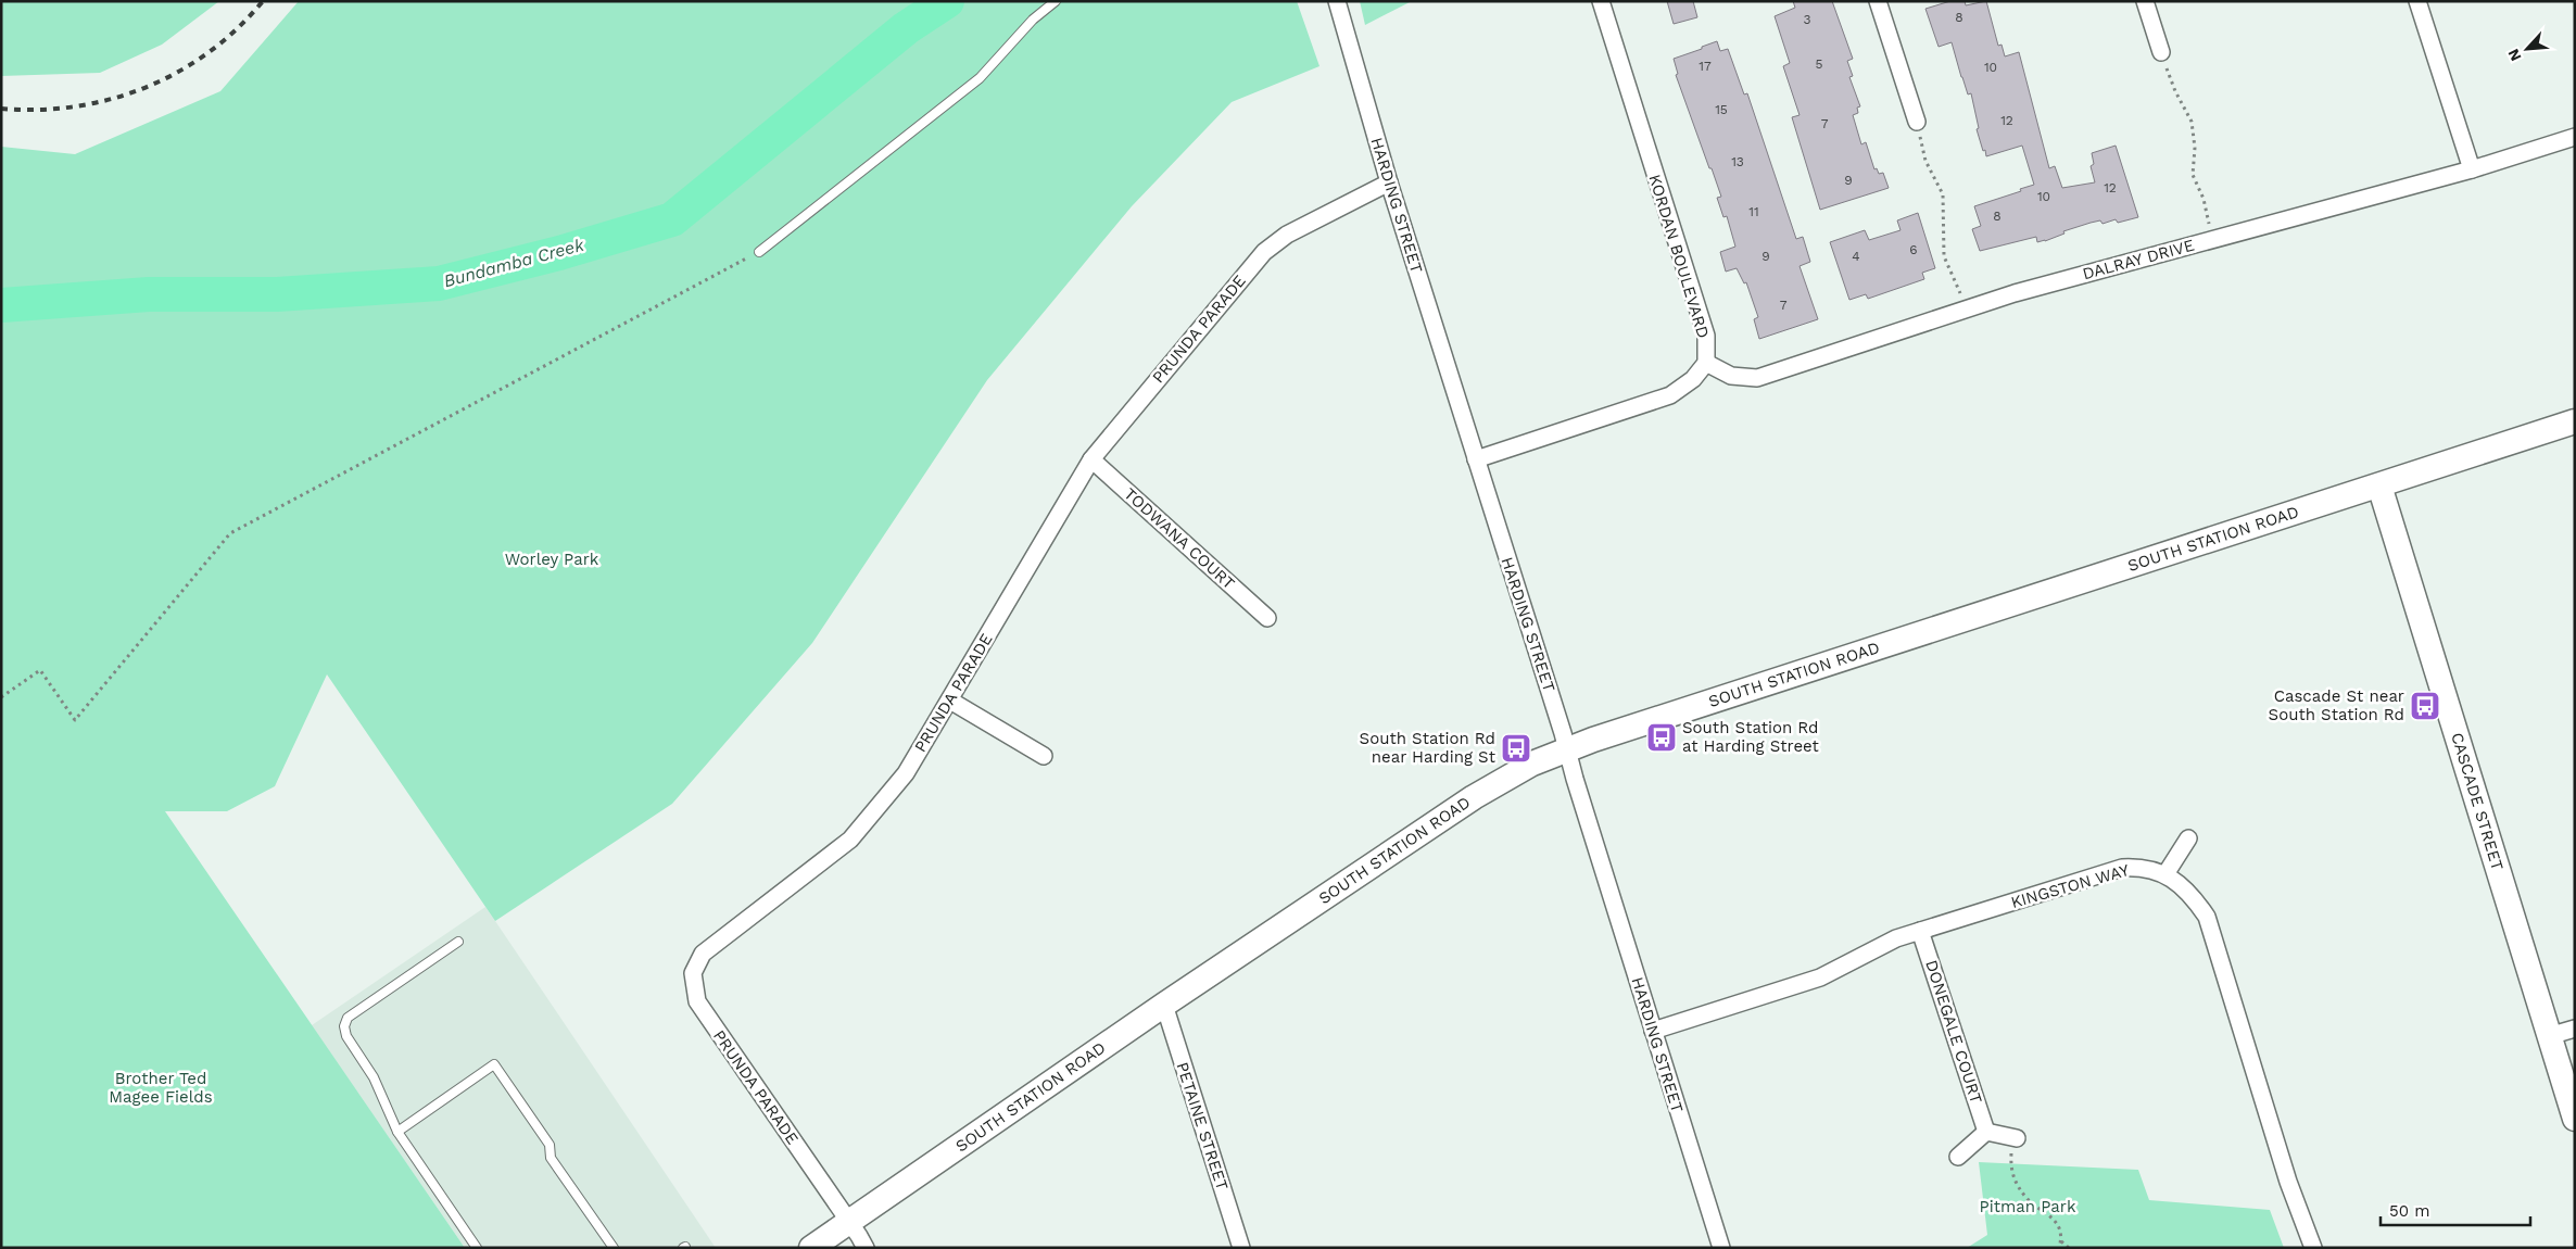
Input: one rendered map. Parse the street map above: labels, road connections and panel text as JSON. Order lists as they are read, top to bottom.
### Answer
{
  "streets": {
    "main road": ["SOUTH STATION ROAD", "CASCADE STREET"],
    "street": [
      "HARDING STREET",
      "KORDAN BOULEVARD",
      "DALRAY DRIVE",
      "PRUNDA PARADE",
      "TODWANA COURT",
      "KINGSTON WAY",
      "DONEGALE COURT",
      "PETAINE STREET"
    ]
  },
  "crossings": [
    ["HARDING STREET", "PRUNDA PARADE"],
    ["HARDING STREET", "SOUTH STATION ROAD"],
    ["HARDING STREET", "KINGSTON WAY"],
    ["KORDAN BOULEVARD", "DALRAY DRIVE"],
    ["PRUNDA PARADE", "TODWANA COURT"],
    ["PRUNDA PARADE", "SOUTH STATION ROAD"],
    ["SOUTH STATION ROAD", "CASCADE STREET"],
    ["SOUTH STATION ROAD", "PETAINE STREET"],
    ["KINGSTON WAY", "DONEGALE COURT"]
  ],
  "water": ["Bundamba Creek"],
  "parks": ["Worley Park", "Brother Ted Magee Fields", "Pitman Park"],
  "places": {
    "bus stop": ["Cascade St near South Station Rd", "South Station Rd at Harding Street", "South Station Rd near Harding St"]
  },
  "house_numbers": [
    "8",
    "3",
    "5",
    "17",
    "10",
    "15",
    "12",
    "7",
    "13",
    "9",
    "12",
    "10",
    "11",
    "8",
    "6",
    "9",
    "4",
    "7"
  ],
  "scale_bar": "50 m",
  "north": "bottom left"
}
